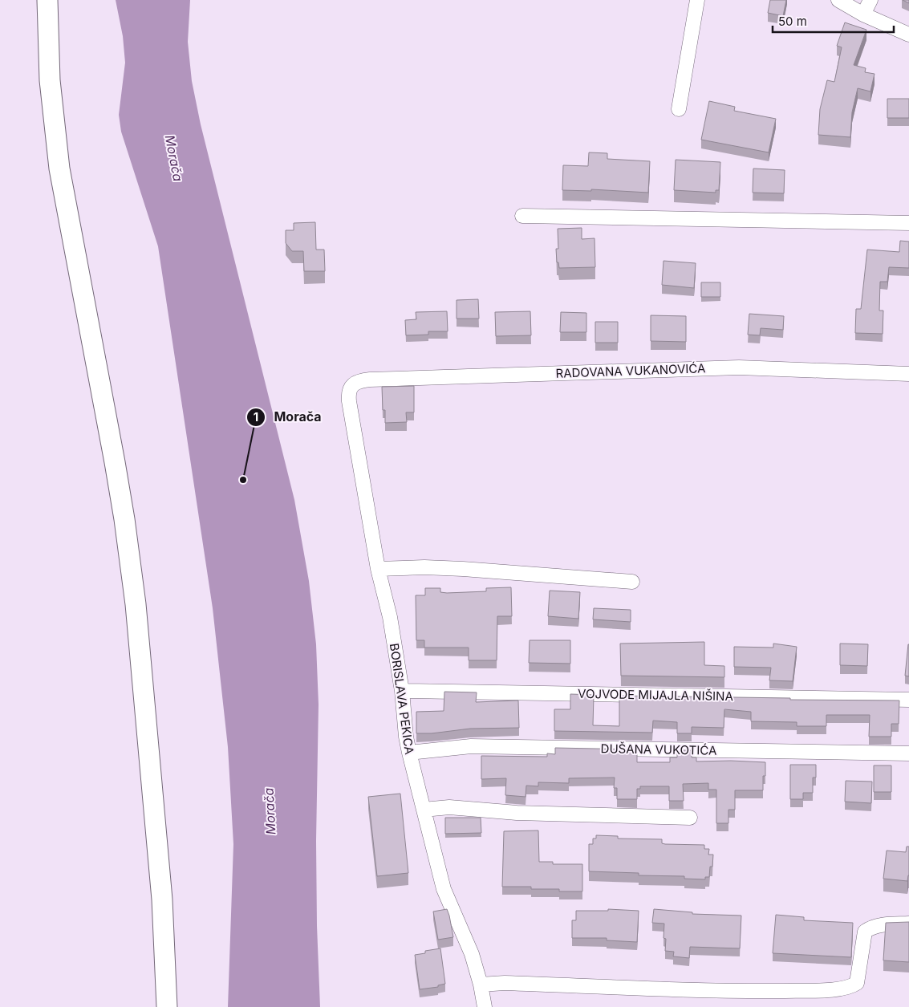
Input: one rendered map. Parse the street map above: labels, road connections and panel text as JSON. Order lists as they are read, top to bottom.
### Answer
{
  "streets": {
    "street": [
      "RADOVANA VUKANOVIĆA",
      "VOJVODE MIJAJLA NIŠINA",
      "BORISLAVA PEKICA",
      "DUŠANA VUKOTIĆA"
    ]
  },
  "crossings": [
    ["RADOVANA VUKANOVIĆA", "BORISLAVA PEKICA"],
    ["VOJVODE MIJAJLA NIŠINA", "BORISLAVA PEKICA"],
    ["BORISLAVA PEKICA", "DUŠANA VUKOTIĆA"]
  ],
  "water": ["Morača"],
  "places": ["Morača"],
  "scale_bar": "50 m"
}
